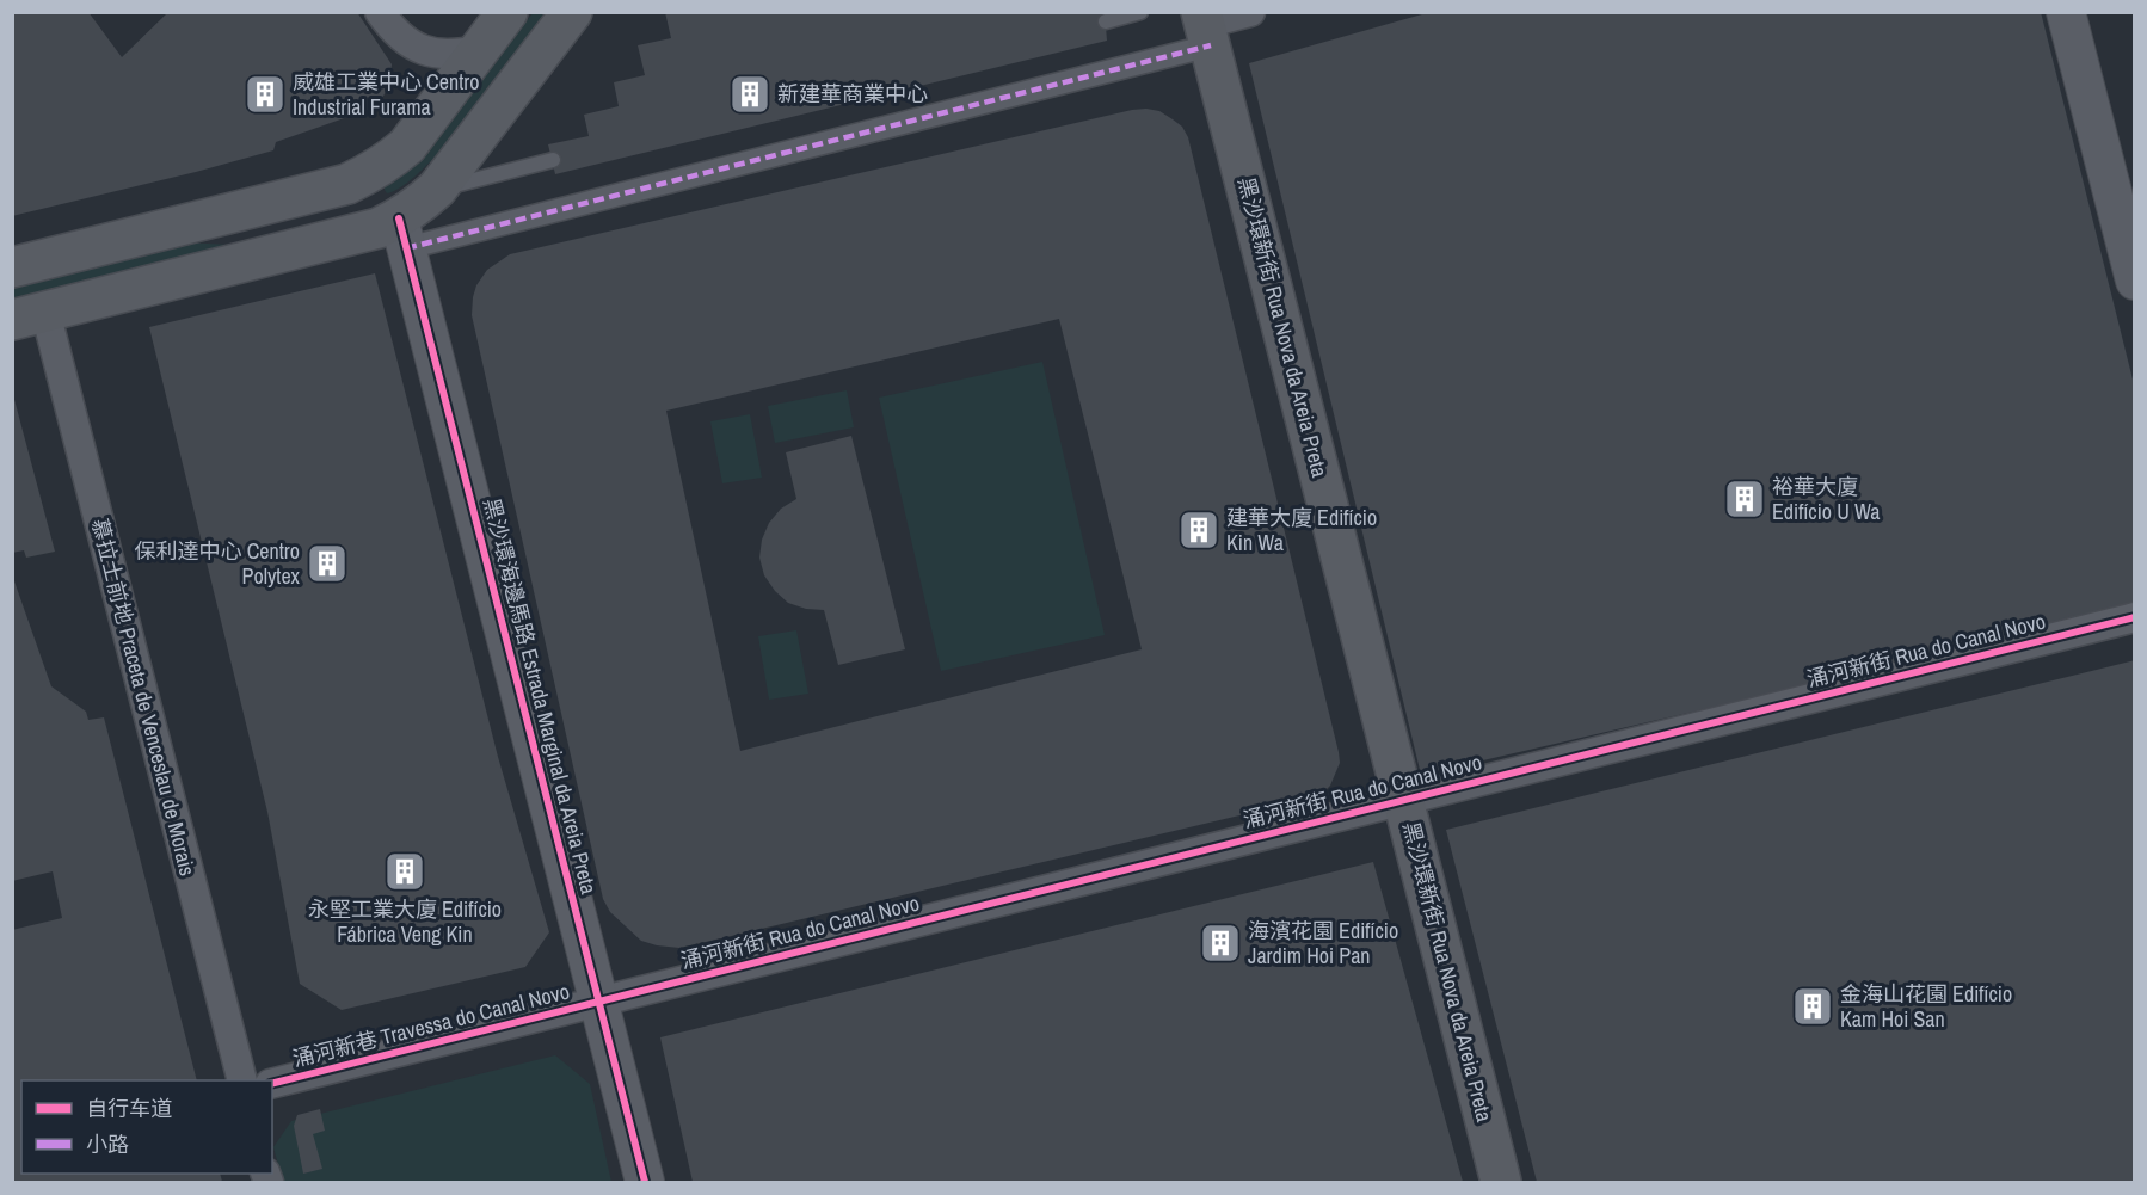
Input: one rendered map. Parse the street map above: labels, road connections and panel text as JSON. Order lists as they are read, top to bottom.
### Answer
{
  "streets": {
    "main road": ["黑沙環新街 Rua Nova da Areia Preta"],
    "street": [
      "涌河新街 Rua do Canal Novo",
      "黑沙環海邊馬路 Estrada Marginal da Areia Preta",
      "慕拉士前地 Praceta de Venceslau de Morais",
      "涌河新巷 Travessa do Canal Novo"
    ]
  },
  "crossings": [
    ["黑沙環新街 Rua Nova da Areia Preta", "涌河新街 Rua do Canal Novo"],
    ["涌河新街 Rua do Canal Novo", "黑沙環海邊馬路 Estrada Marginal da Areia Preta"],
    ["涌河新街 Rua do Canal Novo", "涌河新巷 Travessa do Canal Novo"],
    ["黑沙環海邊馬路 Estrada Marginal da Areia Preta", "涌河新巷 Travessa do Canal Novo"]
  ],
  "places": {
    "building": [
      "威雄工業中心 Centro Industrial Furama",
      "新建華商業中心",
      "裕華大廈 Edifício U Wa",
      "建華大廈 Edifício Kin Wa",
      "保利達中心 Centro Polytex",
      "永堅工業大廈 Edifício Fábrica Veng Kin",
      "海濱花園 Edifício Jardim Hoi Pan",
      "金海山花園 Edifício Kam Hoi San"
    ]
  },
  "legend": ["自行车道", "小路"]
}
